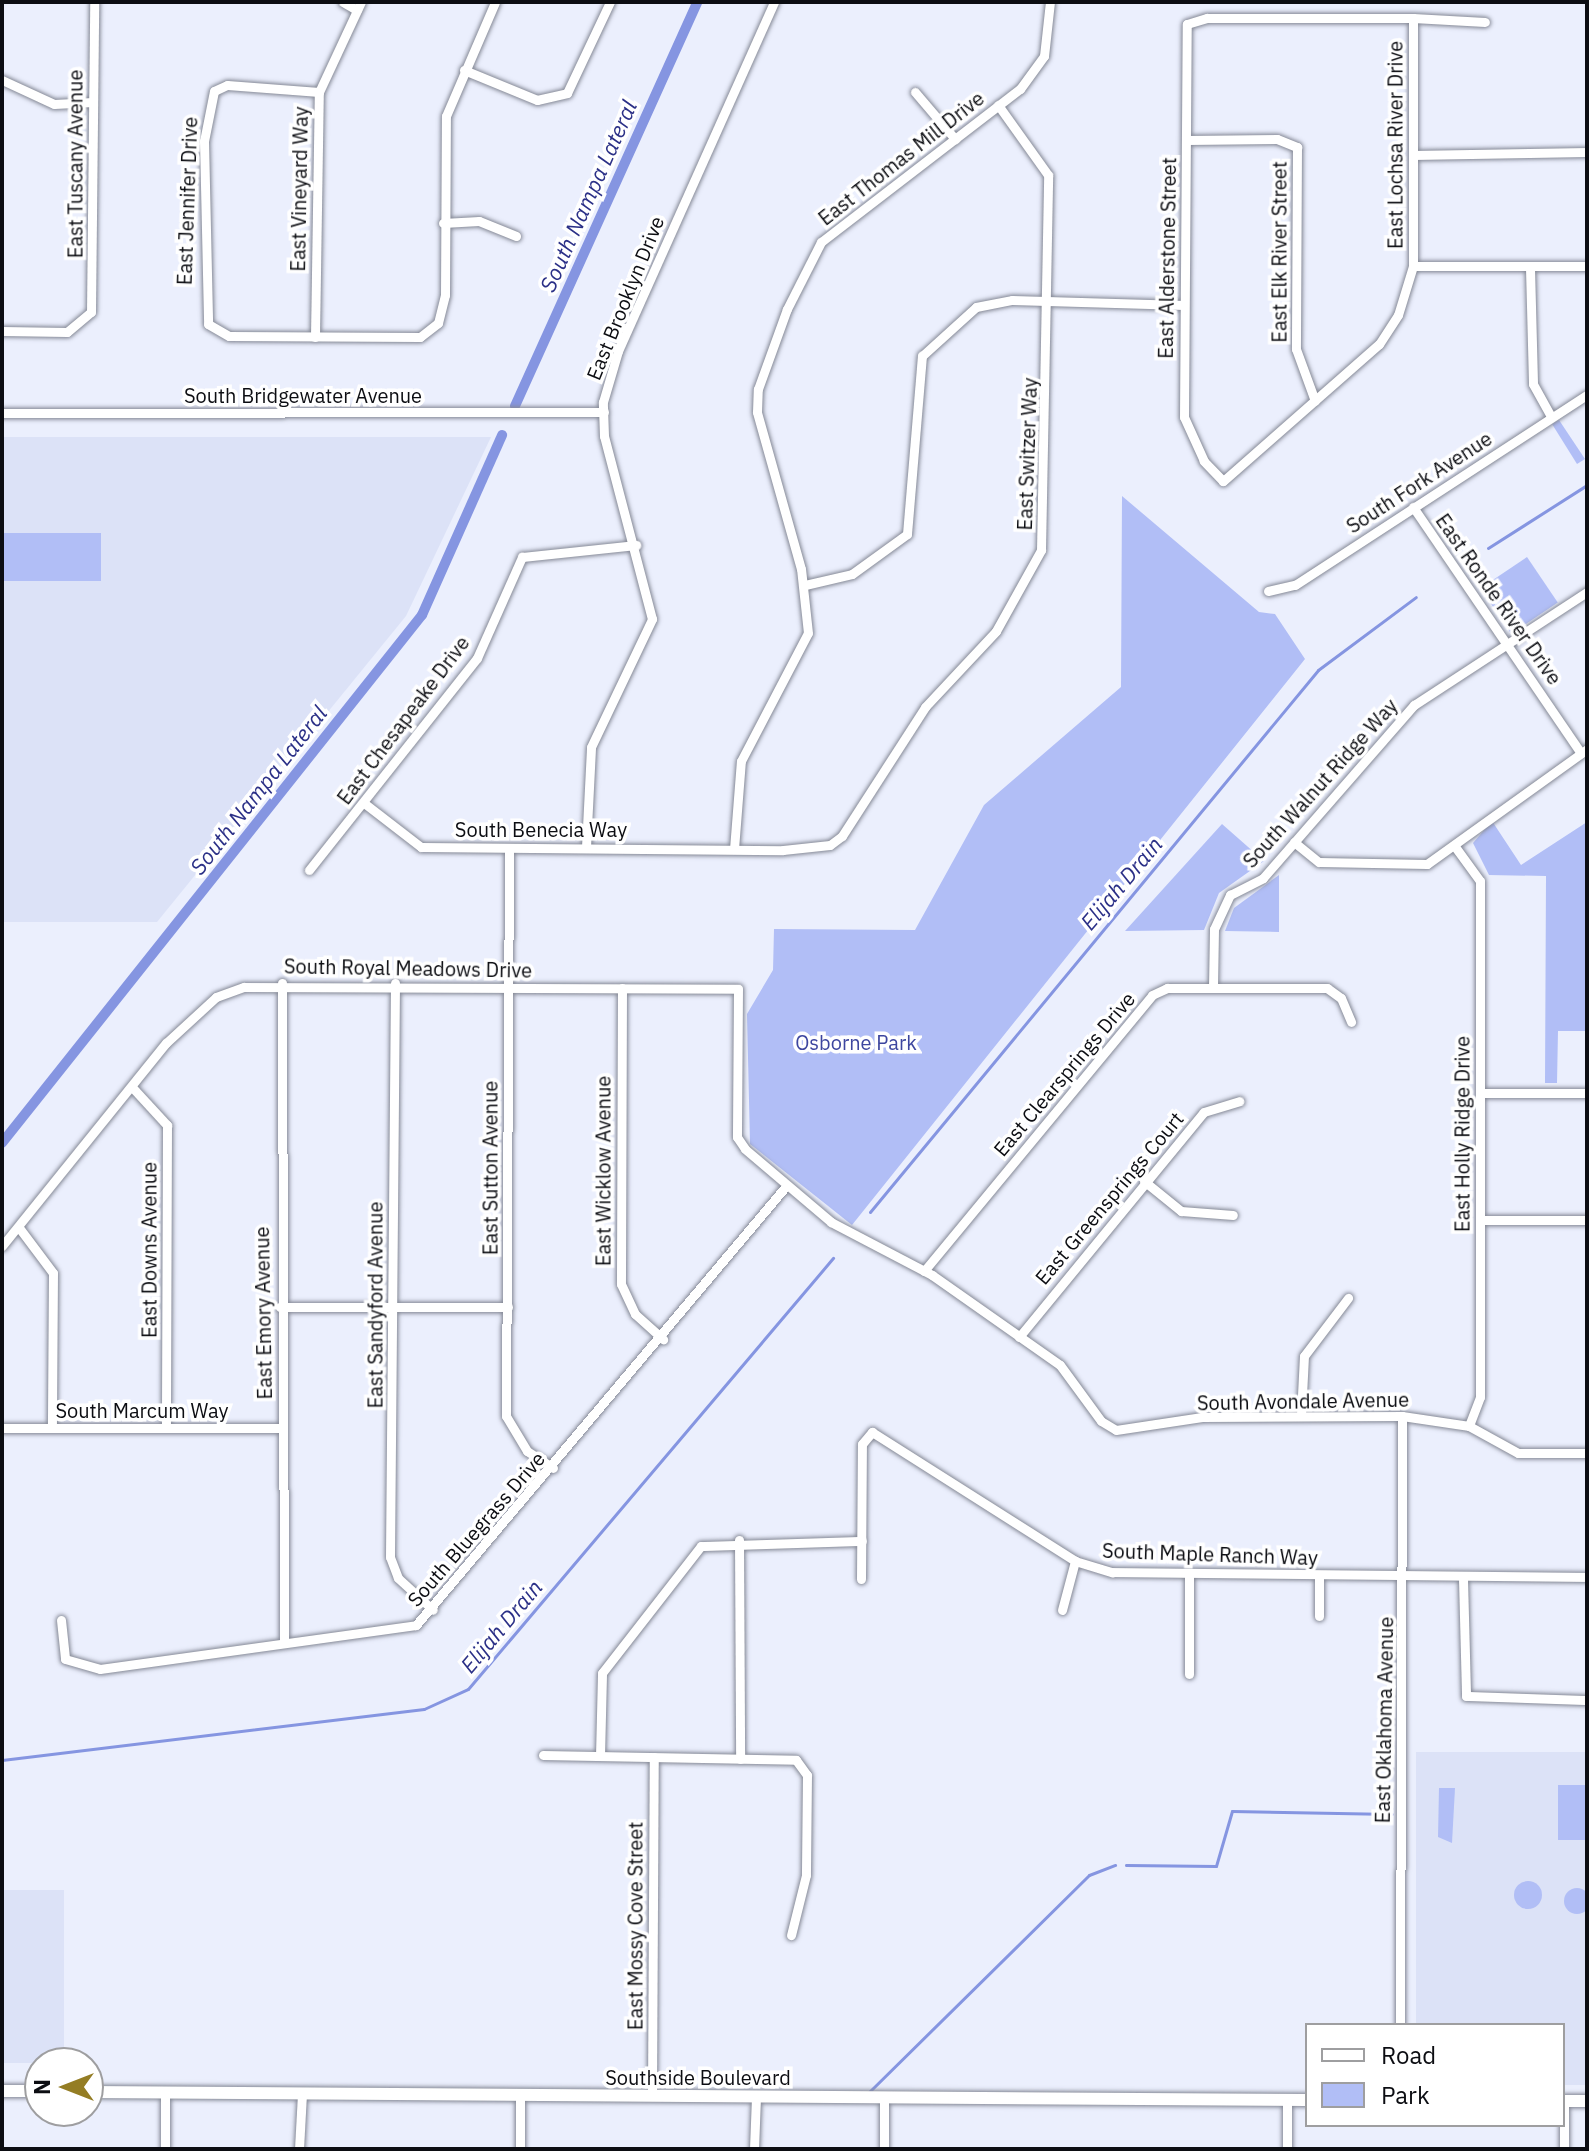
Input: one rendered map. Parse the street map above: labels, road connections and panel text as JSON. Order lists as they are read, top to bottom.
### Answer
{
  "streets": {
    "main road": ["Southside Boulevard"],
    "street": [
      "East Lochsa River Drive",
      "East Thomas Mill Drive",
      "East Tuscany Avenue",
      "East Vineyard Way",
      "East Jennifer Drive",
      "East Elk River Street",
      "East Alderstone Street",
      "East Brooklyn Drive",
      "South Bridgewater Avenue",
      "East Switzer Way",
      "South Fork Avenue",
      "East Ronde River Drive",
      "East Chesapeake Drive",
      "South Walnut Ridge Way",
      "South Benecia Way",
      "South Royal Meadows Drive",
      "East Clearsprings Drive",
      "East Holly Ridge Drive",
      "East Sutton Avenue",
      "East Wicklow Avenue",
      "East Greensprings Court",
      "East Downs Avenue",
      "East Sandyford Avenue",
      "East Emory Avenue",
      "South Avondale Avenue",
      "South Marcum Way",
      "South Bluegrass Drive",
      "South Maple Ranch Way",
      "East Oklahoma Avenue",
      "East Mossy Cove Street"
    ]
  },
  "crossings": [
    ["East Lochsa River Drive", "East Elk River Street"],
    ["East Lochsa River Drive", "East Alderstone Street"],
    ["East Thomas Mill Drive", "East Switzer Way"],
    ["East Thomas Mill Drive", "South Benecia Way"],
    ["East Vineyard Way", "East Jennifer Drive"],
    ["East Elk River Street", "East Alderstone Street"],
    ["East Brooklyn Drive", "South Bridgewater Avenue"],
    ["East Brooklyn Drive", "East Chesapeake Drive"],
    ["East Brooklyn Drive", "South Benecia Way"],
    ["East Switzer Way", "South Benecia Way"],
    ["South Fork Avenue", "East Ronde River Drive"],
    ["East Ronde River Drive", "South Walnut Ridge Way"],
    ["East Chesapeake Drive", "South Benecia Way"],
    ["South Walnut Ridge Way", "East Clearsprings Drive"],
    ["South Benecia Way", "East Sutton Avenue"],
    ["South Royal Meadows Drive", "East Sutton Avenue"],
    ["South Royal Meadows Drive", "East Wicklow Avenue"],
    ["South Royal Meadows Drive", "East Downs Avenue"],
    ["South Royal Meadows Drive", "East Sandyford Avenue"],
    ["South Royal Meadows Drive", "East Emory Avenue"],
    ["South Royal Meadows Drive", "South Avondale Avenue"],
    ["East Clearsprings Drive", "South Avondale Avenue"],
    ["East Holly Ridge Drive", "South Avondale Avenue"],
    ["East Sutton Avenue", "South Bluegrass Drive"],
    ["East Wicklow Avenue", "South Bluegrass Drive"],
    ["East Greensprings Court", "South Avondale Avenue"],
    ["East Downs Avenue", "South Marcum Way"],
    ["East Sandyford Avenue", "South Bluegrass Drive"],
    ["East Emory Avenue", "South Marcum Way"],
    ["East Emory Avenue", "South Bluegrass Drive"],
    ["South Avondale Avenue", "South Bluegrass Drive"],
    ["South Avondale Avenue", "East Oklahoma Avenue"],
    ["South Maple Ranch Way", "East Oklahoma Avenue"],
    ["East Mossy Cove Street", "Southside Boulevard"]
  ],
  "water": ["South Nampa Lateral", "Elijah Drain"],
  "parks": ["Osborne Park"],
  "legend": ["Road", "Park"],
  "north": "left"
}
